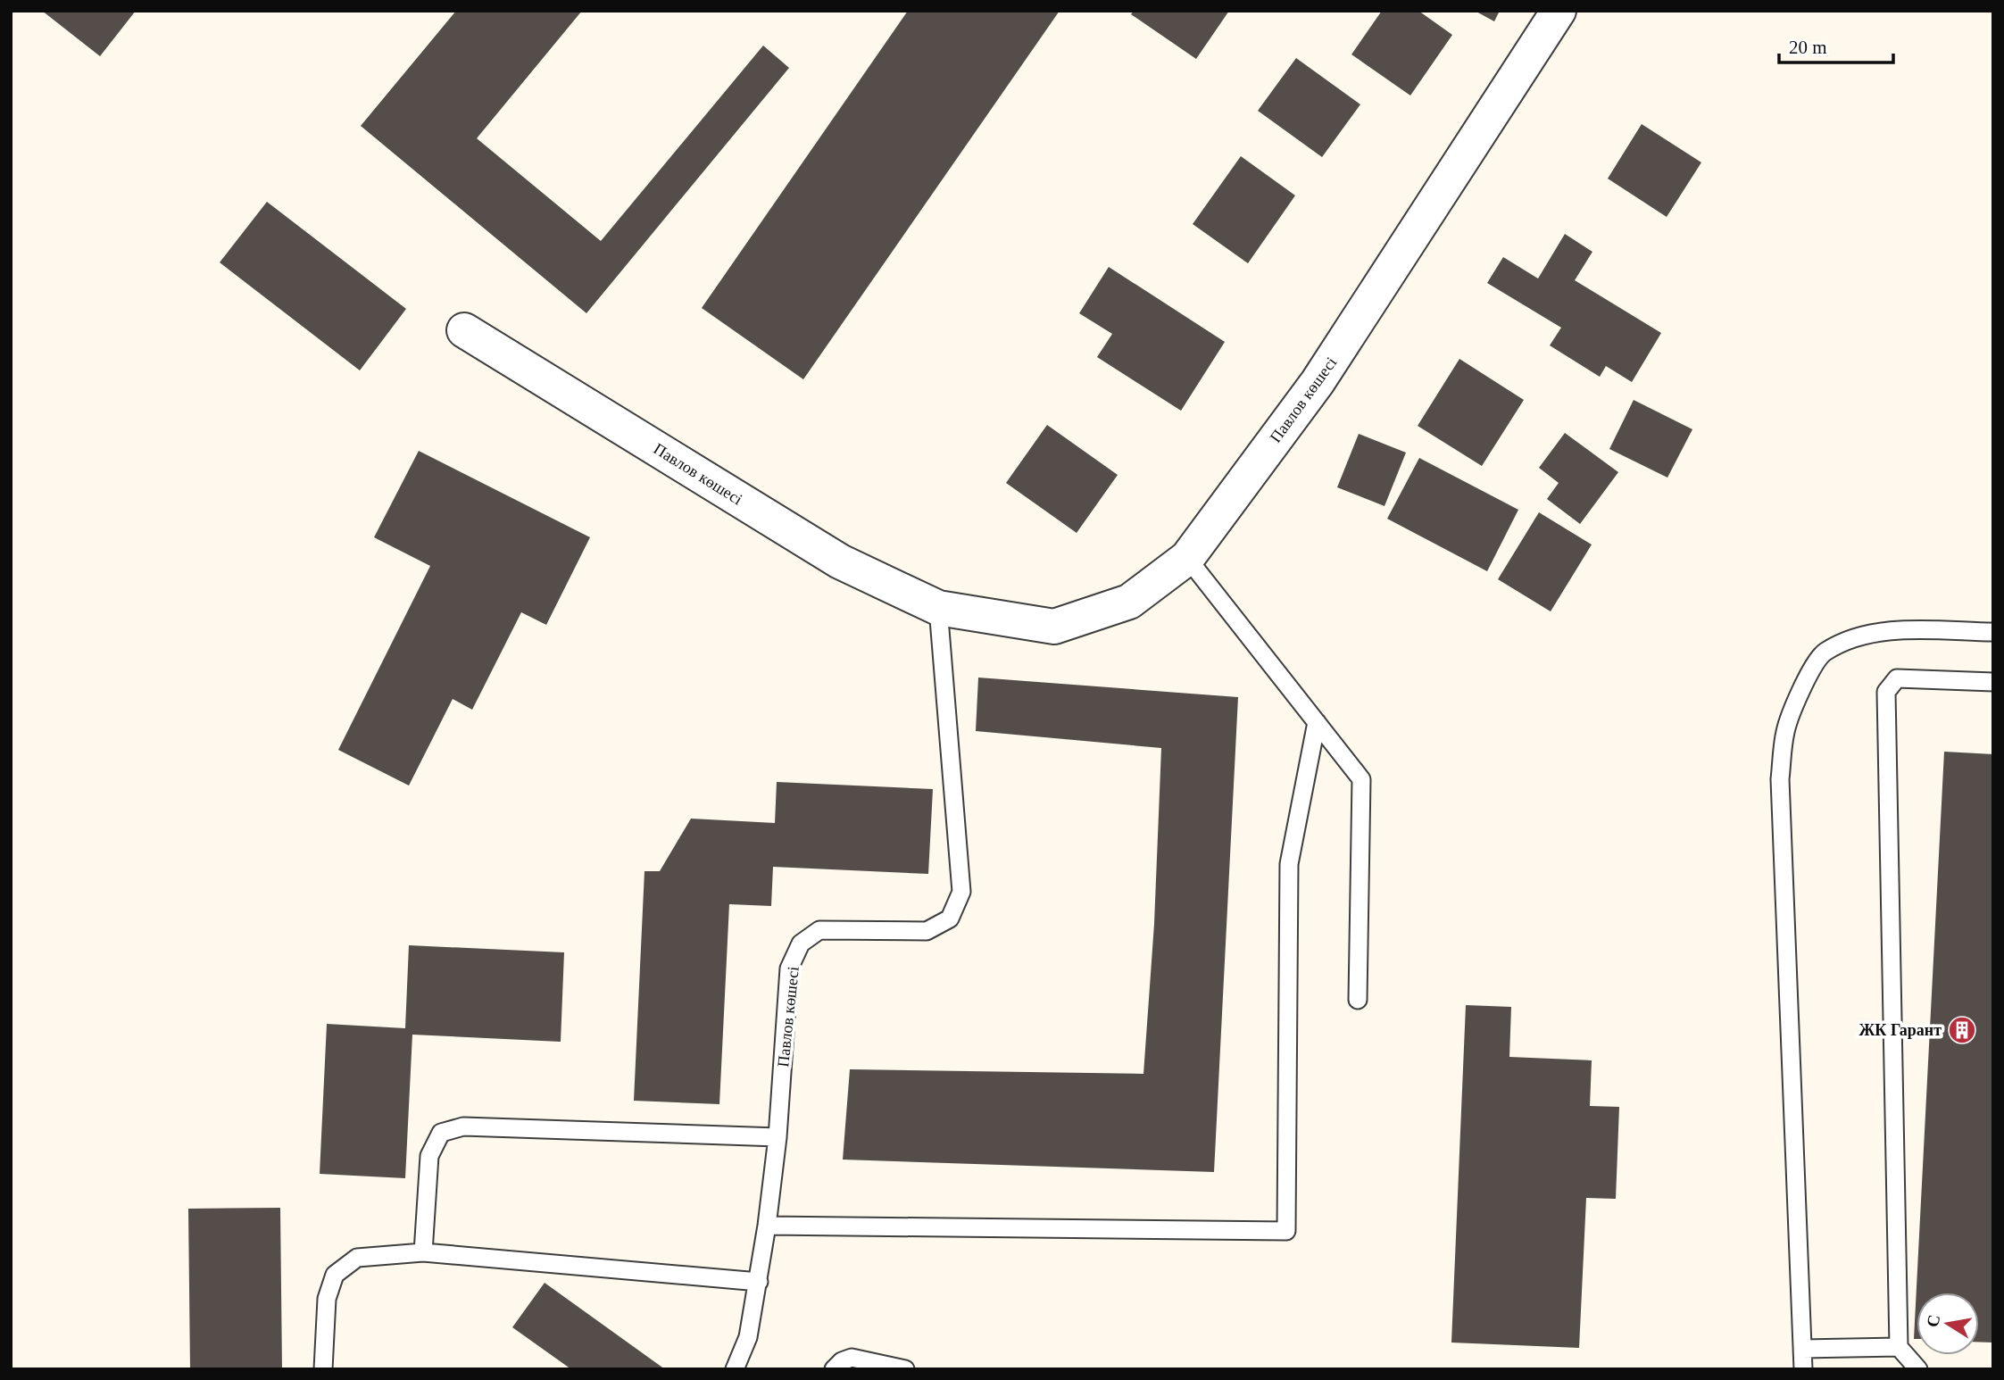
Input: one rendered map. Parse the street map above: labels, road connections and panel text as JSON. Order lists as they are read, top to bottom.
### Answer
{
  "streets": {
    "street": ["Павлов көшесі"]
  },
  "places": {
    "building": ["ЖК Гарант"]
  },
  "scale_bar": "20 m",
  "north": "left"
}
